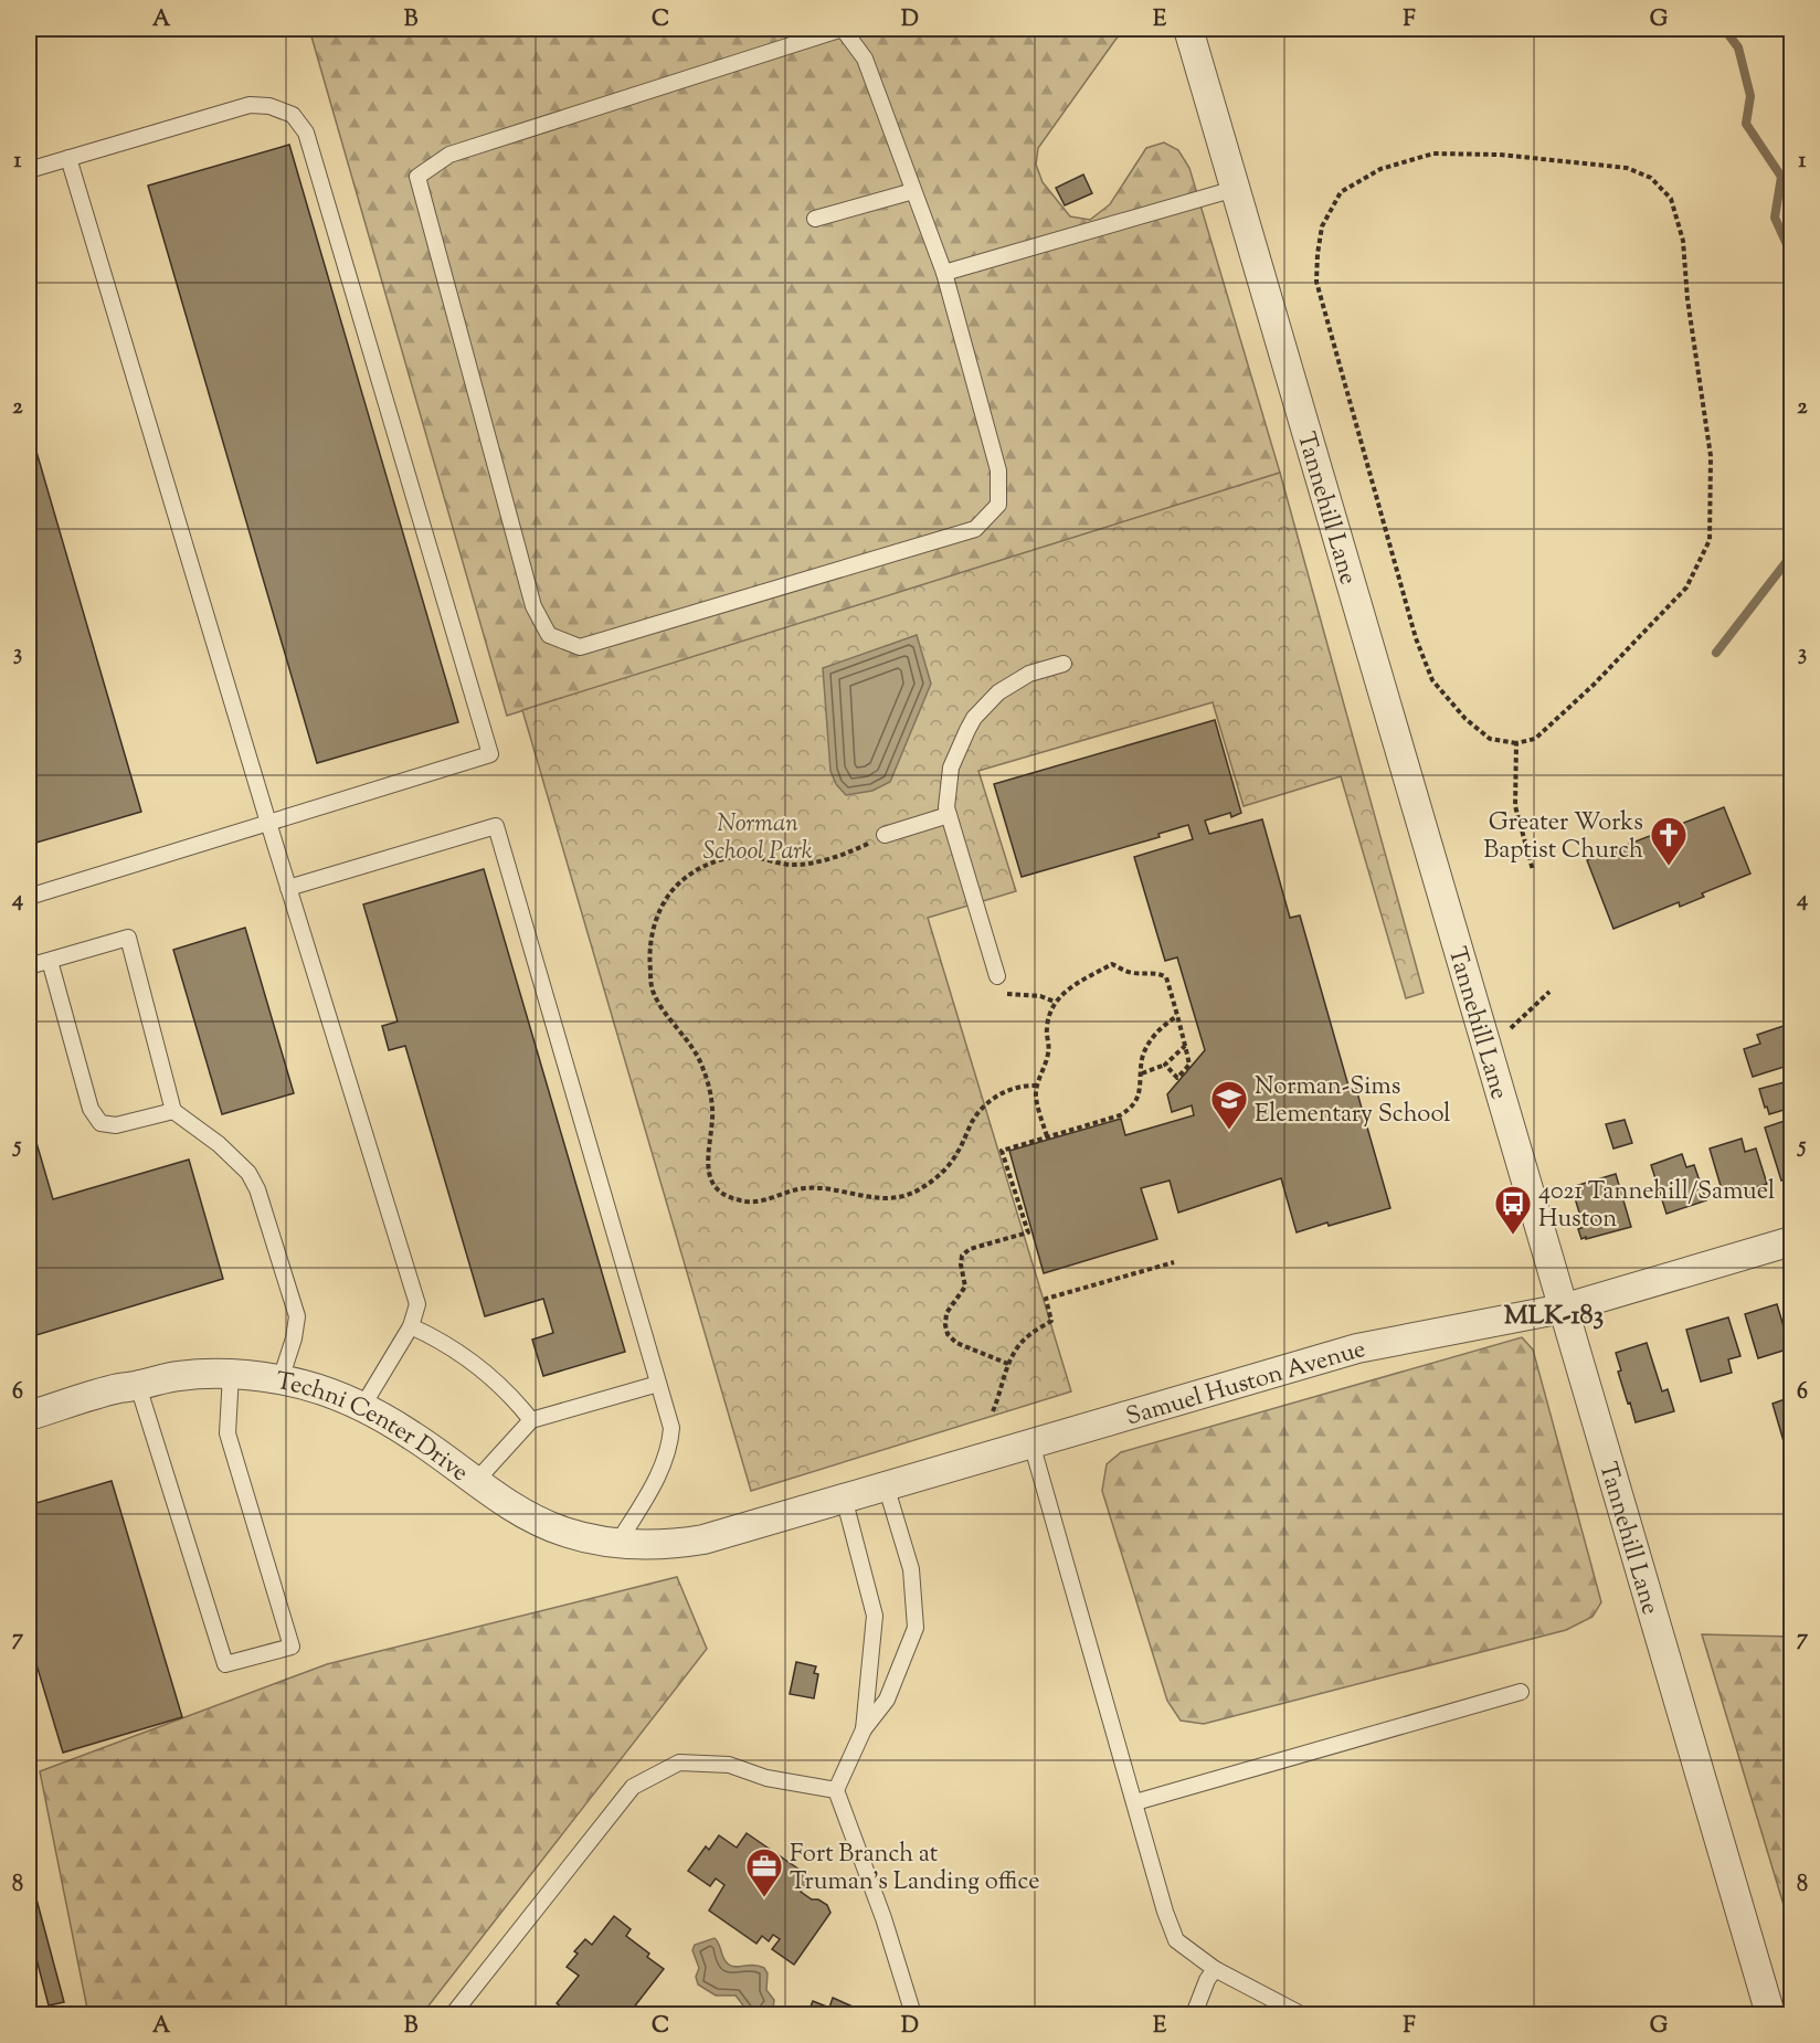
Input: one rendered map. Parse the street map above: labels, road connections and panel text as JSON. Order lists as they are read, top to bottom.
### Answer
{
  "streets": {
    "street": ["Tannehill Lane", "Samuel Huston Avenue", "Techni Center Drive"]
  },
  "crossings": [
    ["Tannehill Lane", "Samuel Huston Avenue"],
    ["Samuel Huston Avenue", "Techni Center Drive"]
  ],
  "districts": ["MLK-183"],
  "parks": ["Norman School Park"],
  "places": {
    "church": ["Greater Works Baptist Church"],
    "school or university": ["Norman-Sims Elementary School"],
    "bus stop": ["4021 Tannehill/Samuel Huston"],
    "office": ["Fort Branch at Truman's Landing office"]
  },
  "grid": {
    "columns": [
      "A",
      "B",
      "C",
      "D",
      "E",
      "F",
      "G"
    ],
    "rows": [
      "1",
      "2",
      "3",
      "4",
      "5",
      "6",
      "7",
      "8"
    ]
  }
}
